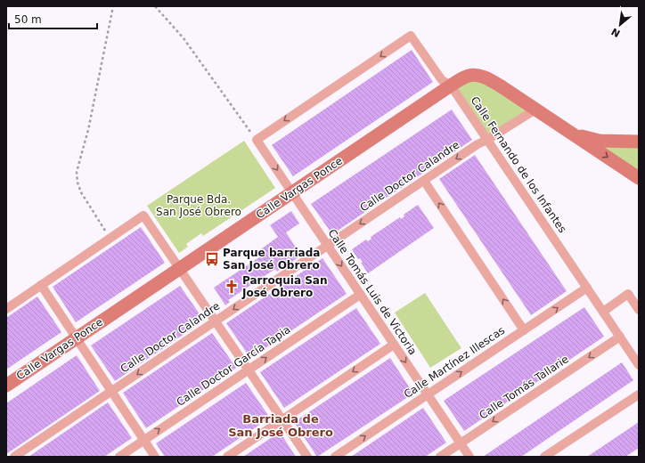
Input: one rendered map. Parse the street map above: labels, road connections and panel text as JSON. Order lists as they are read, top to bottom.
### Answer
{
  "streets": {
    "street": [
      "Calle Fernando de los Infantes",
      "Calle Doctor Calandre",
      "Calle Vargas Ponce",
      "Calle Tomás Luis de Victoria",
      "Calle Martínez Illescas",
      "Calle Doctor García Tapia",
      "Calle Tomás Tallarie"
    ]
  },
  "crossings": [
    ["Calle Fernando de los Infantes", "Calle Doctor Calandre"],
    ["Calle Fernando de los Infantes", "Calle Vargas Ponce"],
    ["Calle Fernando de los Infantes", "Calle Tomás Luis de Victoria"],
    ["Calle Fernando de los Infantes", "Calle Martínez Illescas"],
    ["Calle Fernando de los Infantes", "Calle Tomás Tallarie"],
    ["Calle Doctor Calandre", "Calle Vargas Ponce"],
    ["Calle Doctor Calandre", "Calle Tomás Luis de Victoria"],
    ["Calle Vargas Ponce", "Calle Tomás Luis de Victoria"],
    ["Calle Tomás Luis de Victoria", "Calle Martínez Illescas"],
    ["Calle Tomás Luis de Victoria", "Calle Doctor García Tapia"],
    ["Calle Tomás Luis de Victoria", "Calle Tomás Tallarie"]
  ],
  "one_way": ["Calle Doctor Calandre", "Calle Tomás Luis de Victoria"],
  "districts": ["Barriada de San José Obrero"],
  "parks": ["Parque Bda. San José Obrero"],
  "places": {
    "bus stop": ["Parque barriada San José Obrero"],
    "church": ["Parroquia San José Obrero"]
  },
  "scale_bar": "50 m",
  "north": "bottom left"
}
